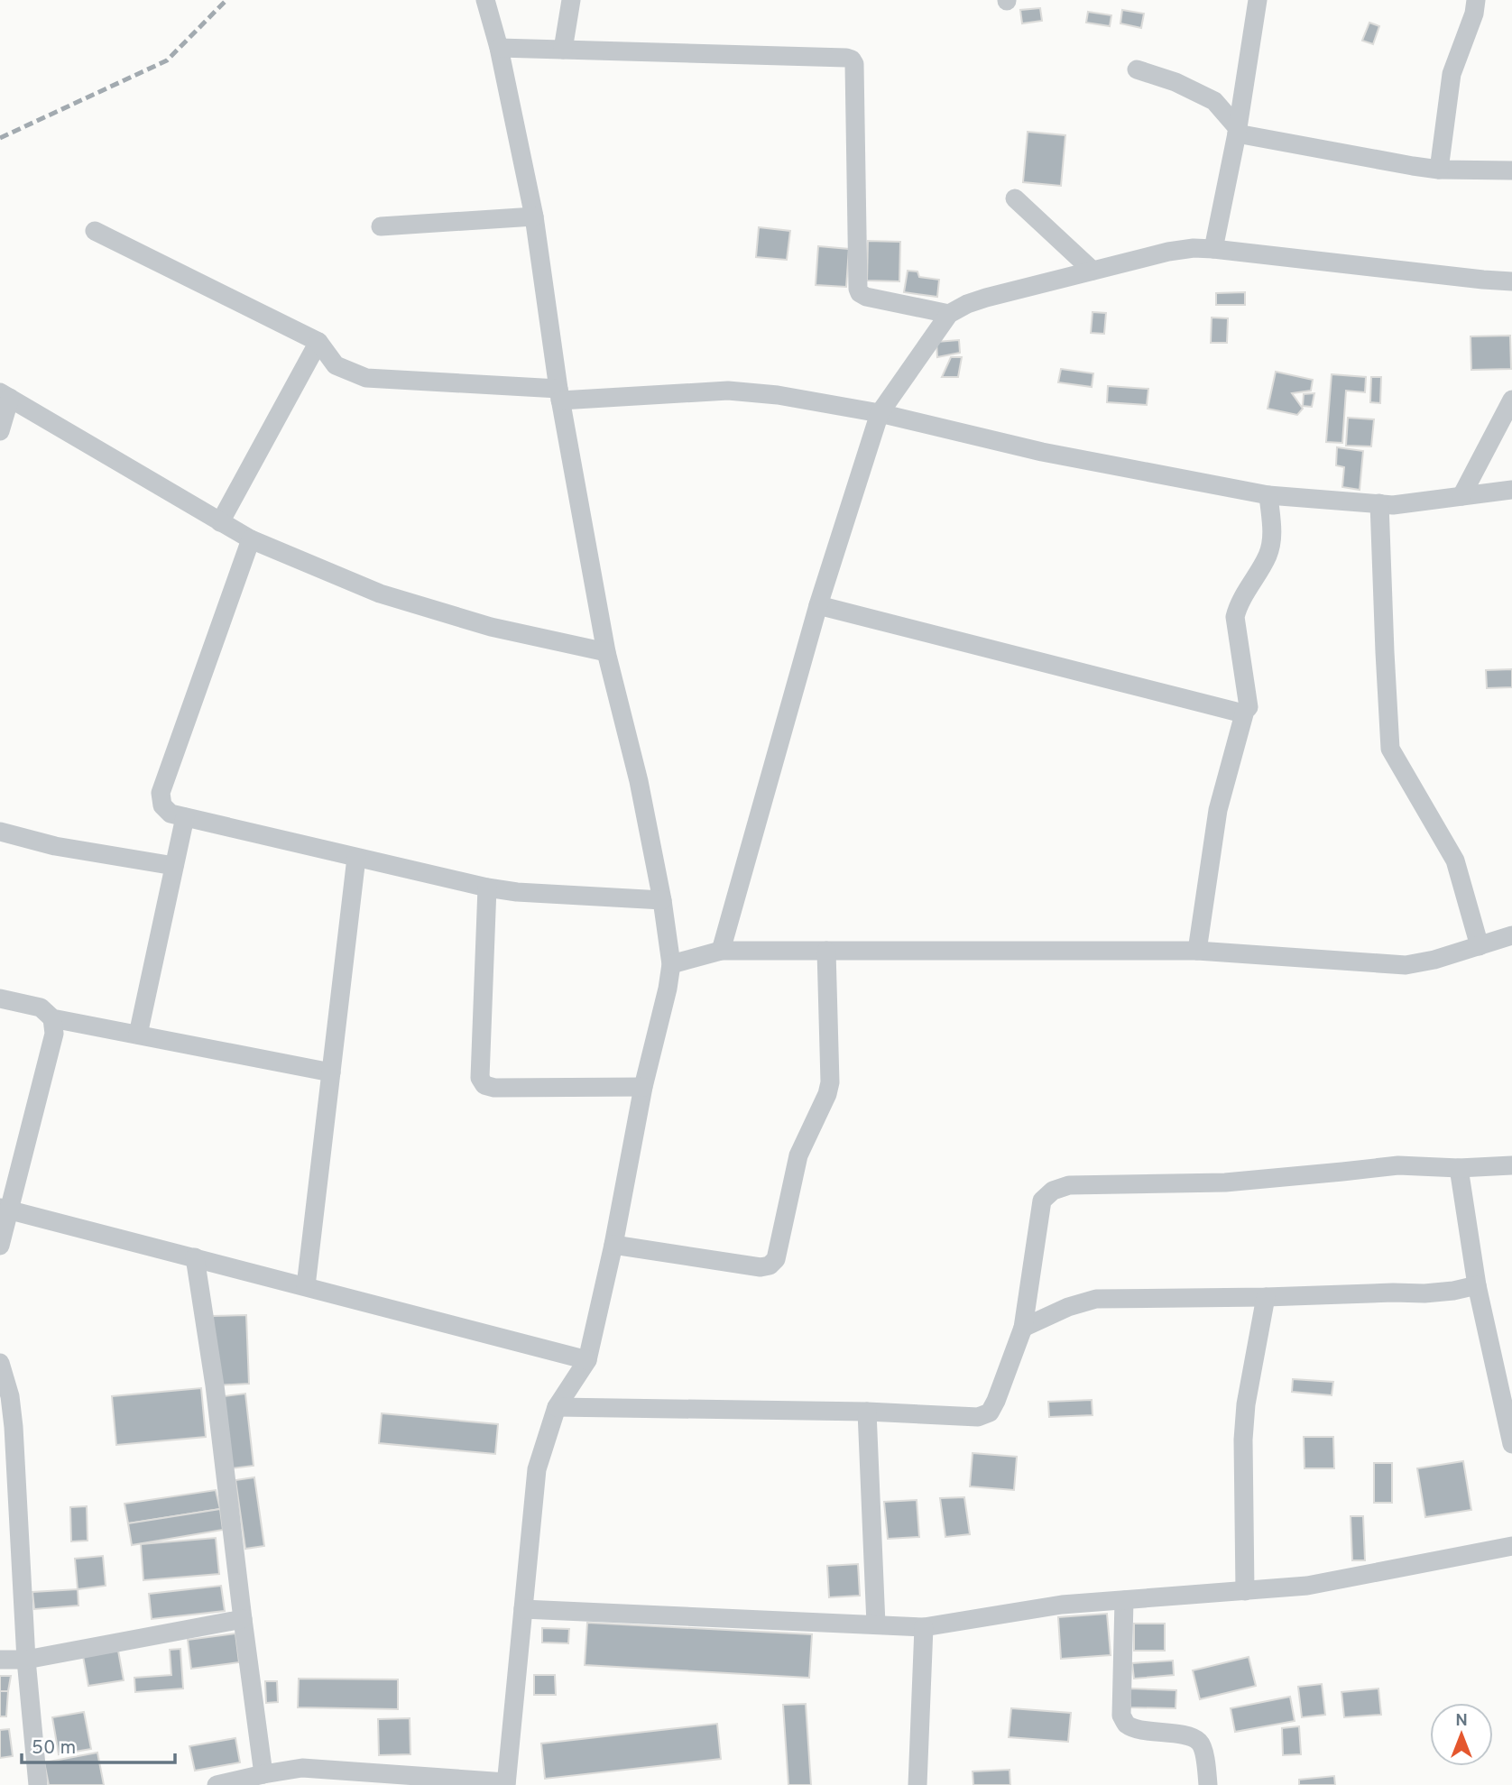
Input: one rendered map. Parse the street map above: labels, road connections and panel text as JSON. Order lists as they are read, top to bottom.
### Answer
{
  "scale_bar": "50 m",
  "north": "top"
}
